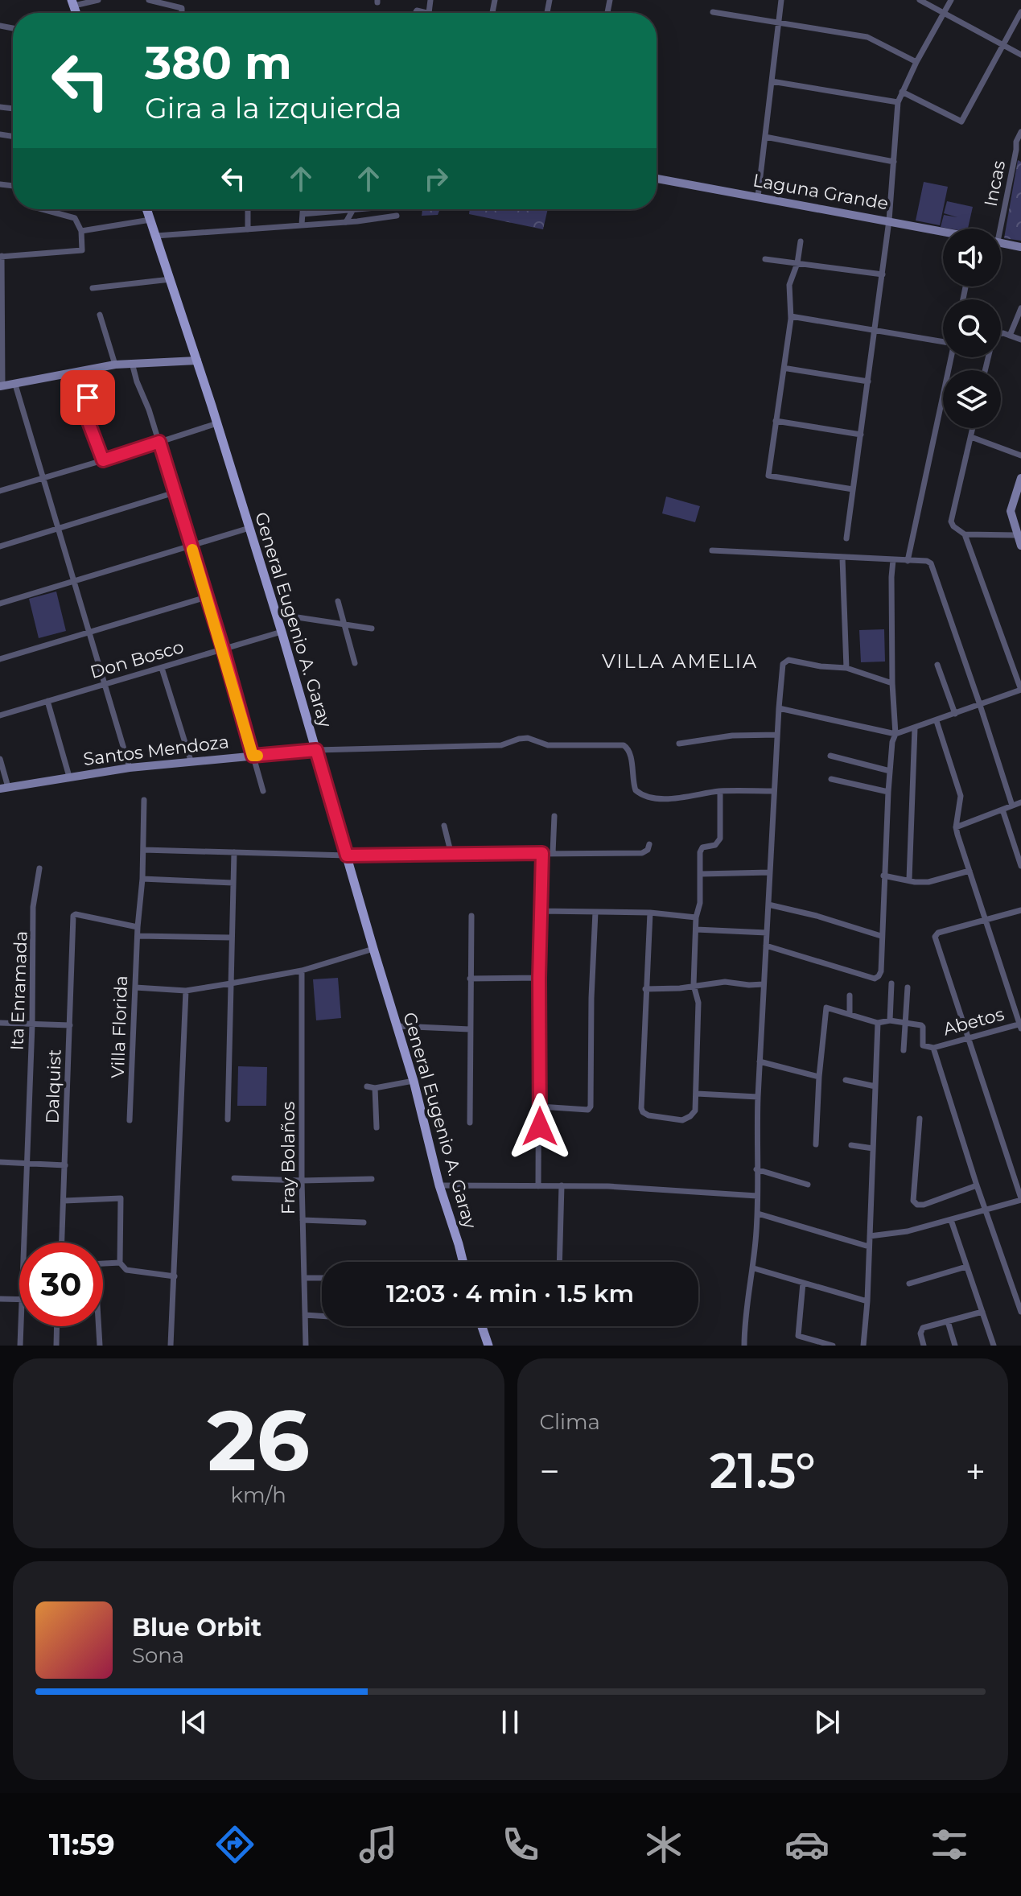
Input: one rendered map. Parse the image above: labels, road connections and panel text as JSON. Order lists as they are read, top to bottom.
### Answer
{
  "streets": {
    "main road": ["Laguna Grande", "General Eugenio A. Garay", "Santos Mendoza"],
    "street": [
      "Incas",
      "Don Bosco",
      "Ita Enramada",
      "Abetos",
      "Villa Florida",
      "Dalquist",
      "Fray Bolaños"
    ]
  },
  "crossings": [
    ["General Eugenio A. Garay", "Don Bosco"],
    ["General Eugenio A. Garay", "Santos Mendoza"],
    ["Villa Florida", "Dalquist"]
  ],
  "districts": ["VILLA AMELIA"],
  "page": {
    "turn": ["380 m", "Gira a la izquierda"],
    "limit": "30",
    "trip": "12:03 · 4 min · 1.5 km",
    "tile": [
      ["26", "km/h"],
      "Clima"
    ],
    "heat": ["−", "21.5°", "+"],
    "song": ["Blue Orbit", "Sona"],
    "tabs": "11:59"
  }
}
